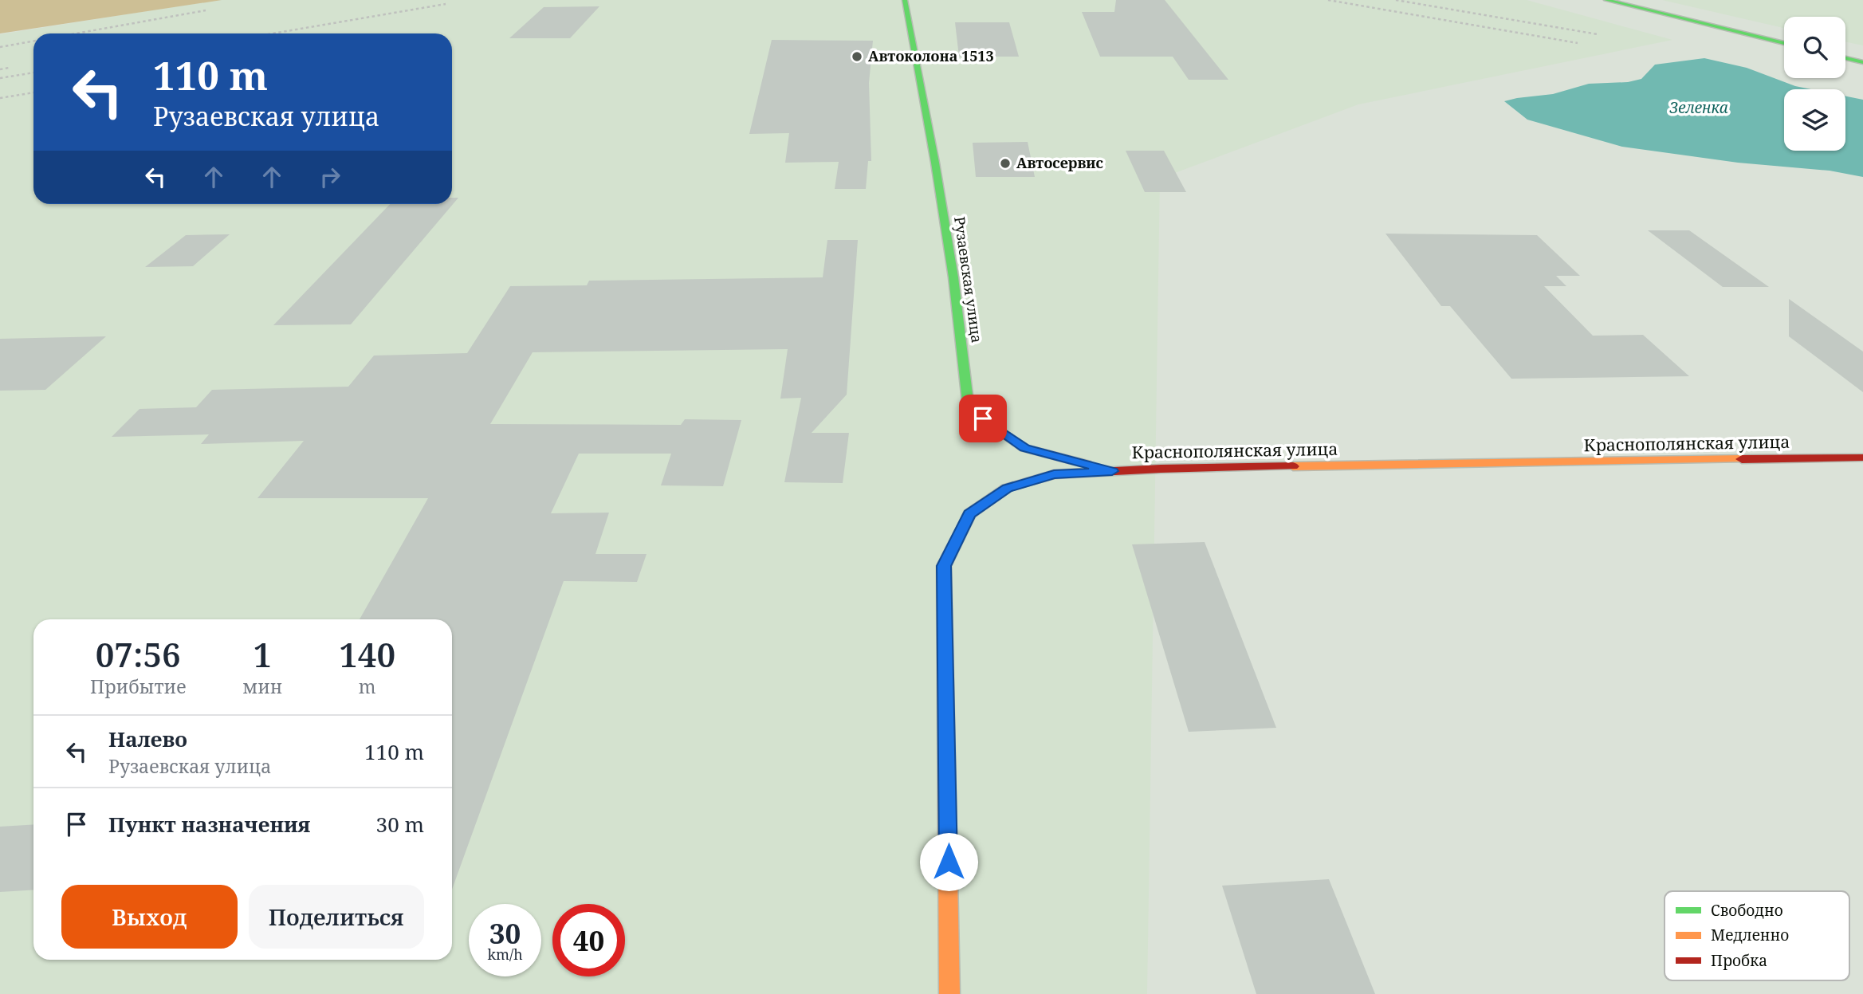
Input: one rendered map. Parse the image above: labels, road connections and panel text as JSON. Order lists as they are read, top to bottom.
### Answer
{
  "streets": {
    "street": ["Рузаевская улица", "Краснополянская улица"]
  },
  "crossings": [
    ["Рузаевская улица", "Краснополянская улица"]
  ],
  "water": ["Зеленка"],
  "places": ["Автоколона 1513", "Автосервис"],
  "legend": ["Свободно", "Медленно", "Пробка"],
  "page": {
    "turn": ["110 m", "Рузаевская улица"],
    "eta": [
      "07:56",
      "Прибытие",
      "1",
      "мин",
      "140",
      "m"
    ],
    "list": [
      {
        "name": "Налево",
        "note": "Рузаевская улица",
        "value": "110 m"
      },
      {
        "name": "Пункт назначения",
        "value": "30 m"
      }
    ],
    "buttons": ["Выход", "Поделиться"],
    "speed": "30 km/h",
    "limit": "40"
  }
}
